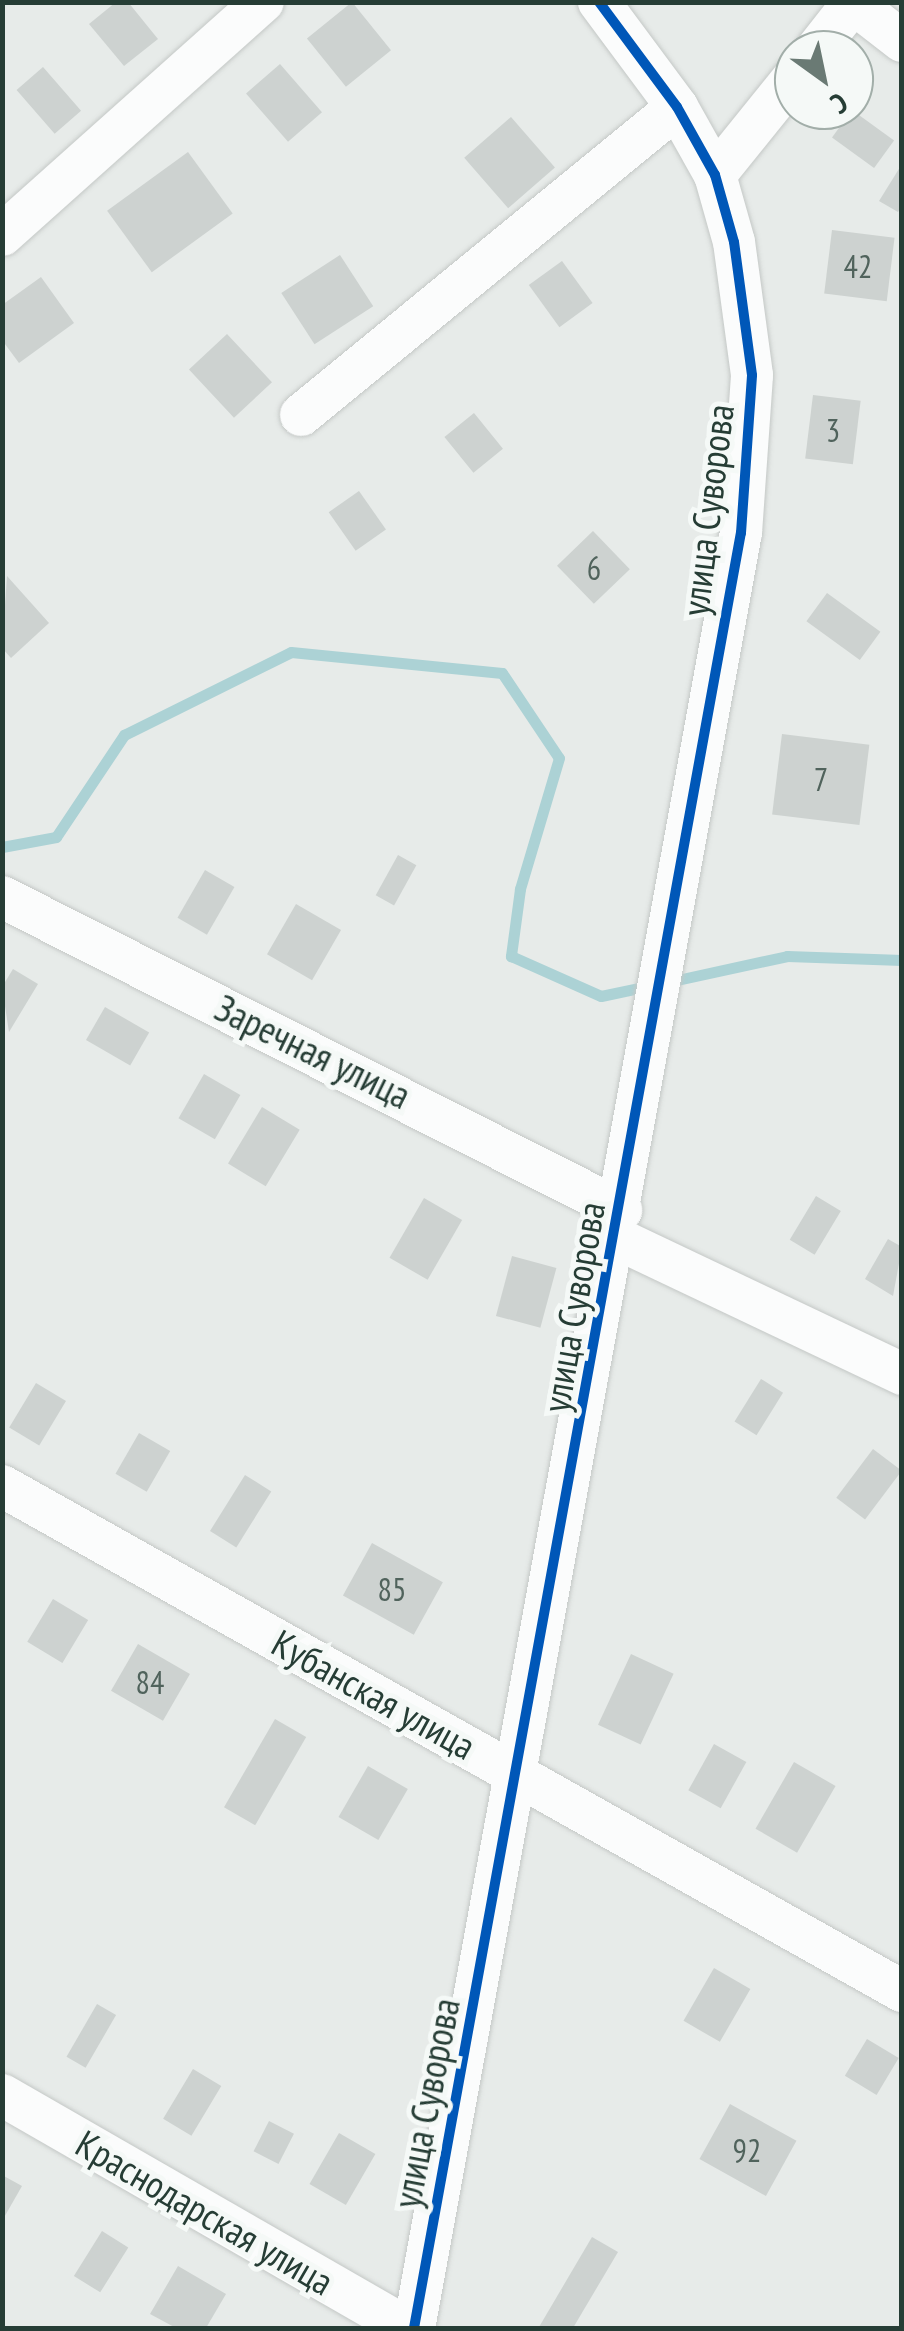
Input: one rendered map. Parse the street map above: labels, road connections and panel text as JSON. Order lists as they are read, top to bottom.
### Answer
{
  "streets": {
    "street": [
      "улица Суворова",
      "Заречная улица",
      "Кубанская улица",
      "Краснодарская улица"
    ]
  },
  "crossings": [
    ["улица Суворова", "Заречная улица"],
    ["улица Суворова", "Кубанская улица"],
    ["улица Суворова", "Краснодарская улица"]
  ],
  "house_numbers": [
    "42",
    "3",
    "6",
    "7",
    "85",
    "84",
    "92"
  ],
  "north": "bottom right"
}
